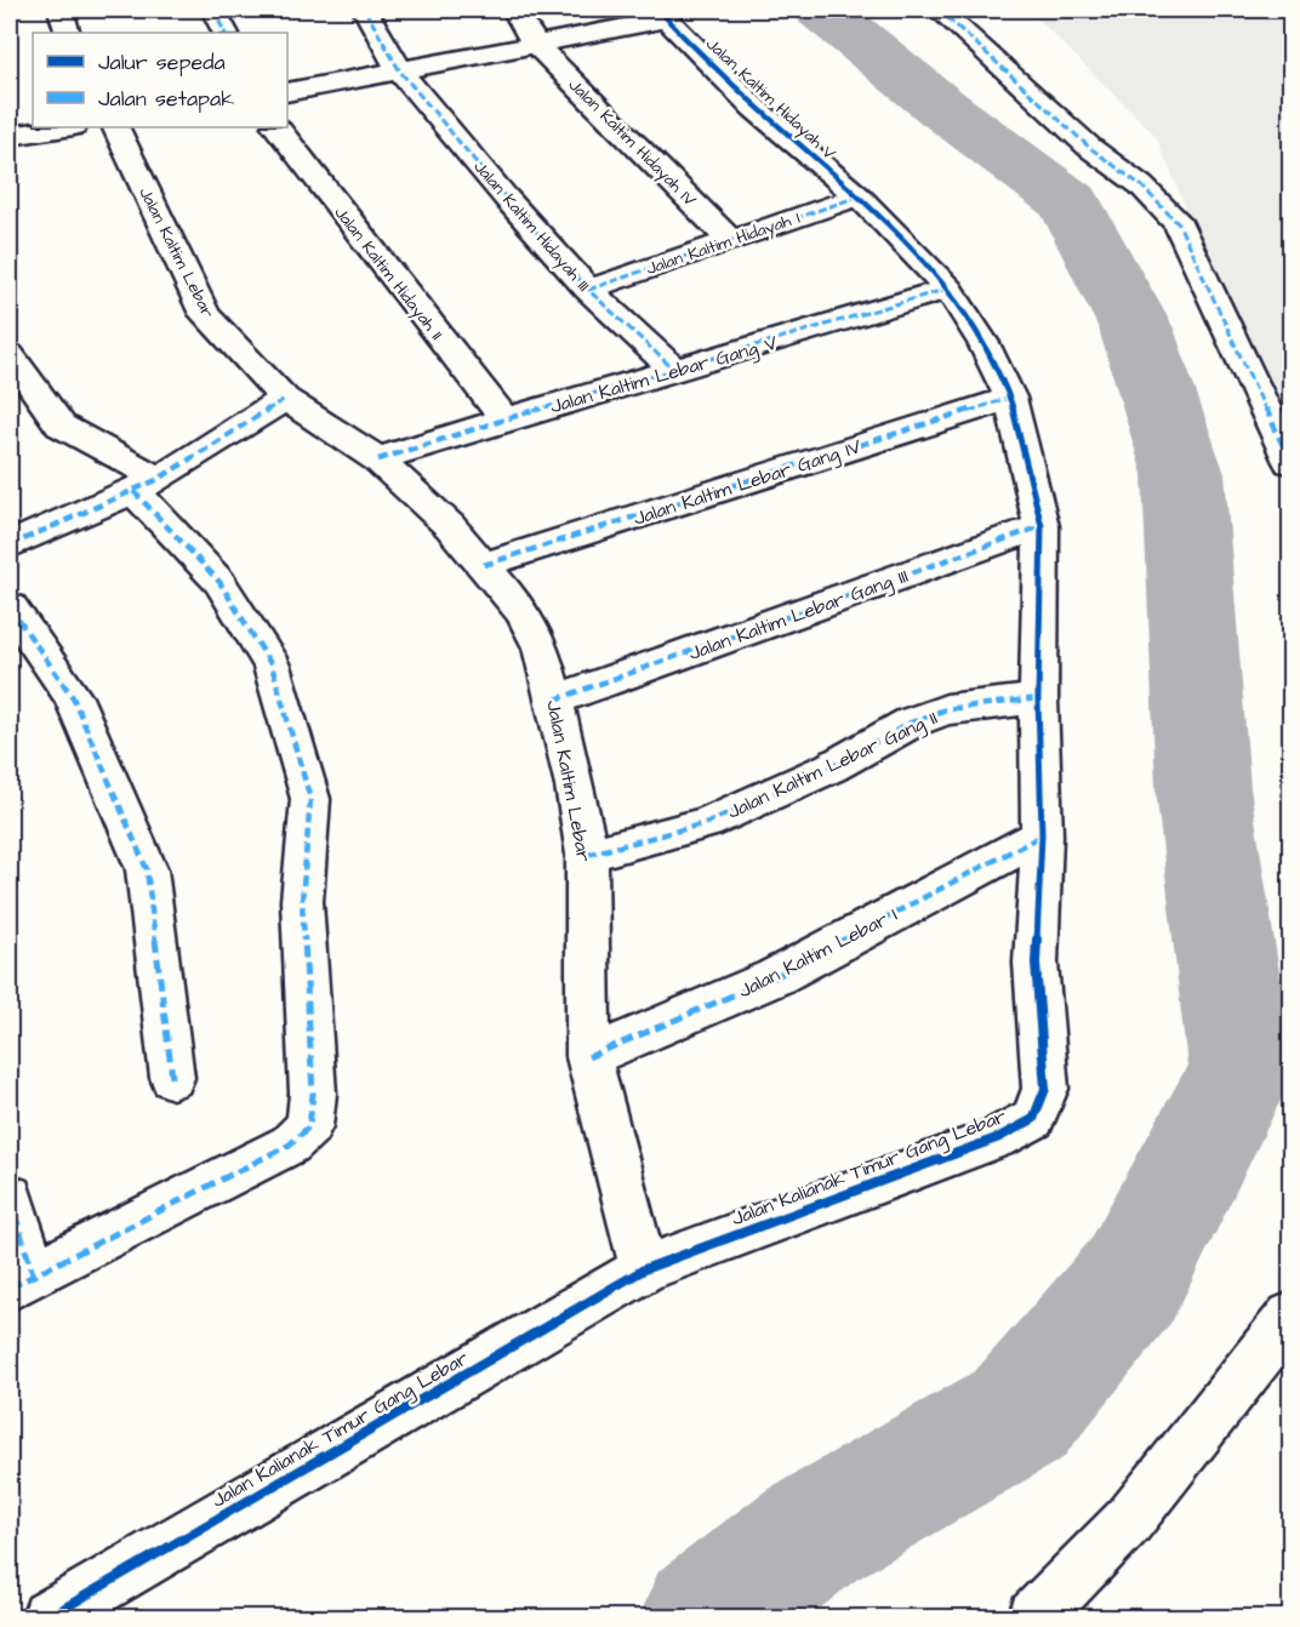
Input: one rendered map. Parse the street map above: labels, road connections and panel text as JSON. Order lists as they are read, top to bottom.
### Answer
{
  "streets": {
    "street": [
      "Jalan Kaltim Hidayah V",
      "Jalan Kaltim Hidayah IV",
      "Jalan Kaltim Hidayah III",
      "Jalan Kaltim Hidayah I",
      "Jalan Kaltim Lebar",
      "Jalan Kaltim Hidayah II",
      "Jalan Kaltim Lebar Gang V",
      "Jalan Kaltim Lebar Gang IV",
      "Jalan Kaltim Lebar Gang III",
      "Jalan Kaltim Lebar Gang II",
      "Jalan Kaltim Lebar I",
      "Jalan Kalianak Timur Gang Lebar"
    ]
  },
  "crossings": [
    ["Jalan Kaltim Hidayah V", "Jalan Kaltim Hidayah I"],
    ["Jalan Kaltim Hidayah V", "Jalan Kalianak Timur Gang Lebar"],
    ["Jalan Kaltim Hidayah IV", "Jalan Kaltim Hidayah I"],
    ["Jalan Kaltim Hidayah III", "Jalan Kaltim Hidayah I"],
    ["Jalan Kaltim Hidayah III", "Jalan Kaltim Lebar Gang V"],
    ["Jalan Kaltim Hidayah I", "Jalan Kalianak Timur Gang Lebar"],
    ["Jalan Kaltim Lebar", "Jalan Kaltim Lebar Gang V"],
    ["Jalan Kaltim Lebar", "Jalan Kaltim Lebar Gang IV"],
    ["Jalan Kaltim Lebar", "Jalan Kaltim Lebar Gang III"],
    ["Jalan Kaltim Lebar", "Jalan Kaltim Lebar Gang II"],
    ["Jalan Kaltim Lebar", "Jalan Kaltim Lebar I"],
    ["Jalan Kaltim Lebar", "Jalan Kalianak Timur Gang Lebar"],
    ["Jalan Kaltim Hidayah II", "Jalan Kaltim Lebar Gang V"],
    ["Jalan Kaltim Lebar Gang V", "Jalan Kalianak Timur Gang Lebar"],
    ["Jalan Kaltim Lebar Gang IV", "Jalan Kalianak Timur Gang Lebar"],
    ["Jalan Kaltim Lebar Gang III", "Jalan Kalianak Timur Gang Lebar"],
    ["Jalan Kaltim Lebar Gang II", "Jalan Kalianak Timur Gang Lebar"],
    ["Jalan Kaltim Lebar I", "Jalan Kalianak Timur Gang Lebar"]
  ],
  "legend": ["Jalur sepeda", "Jalan setapak"]
}
